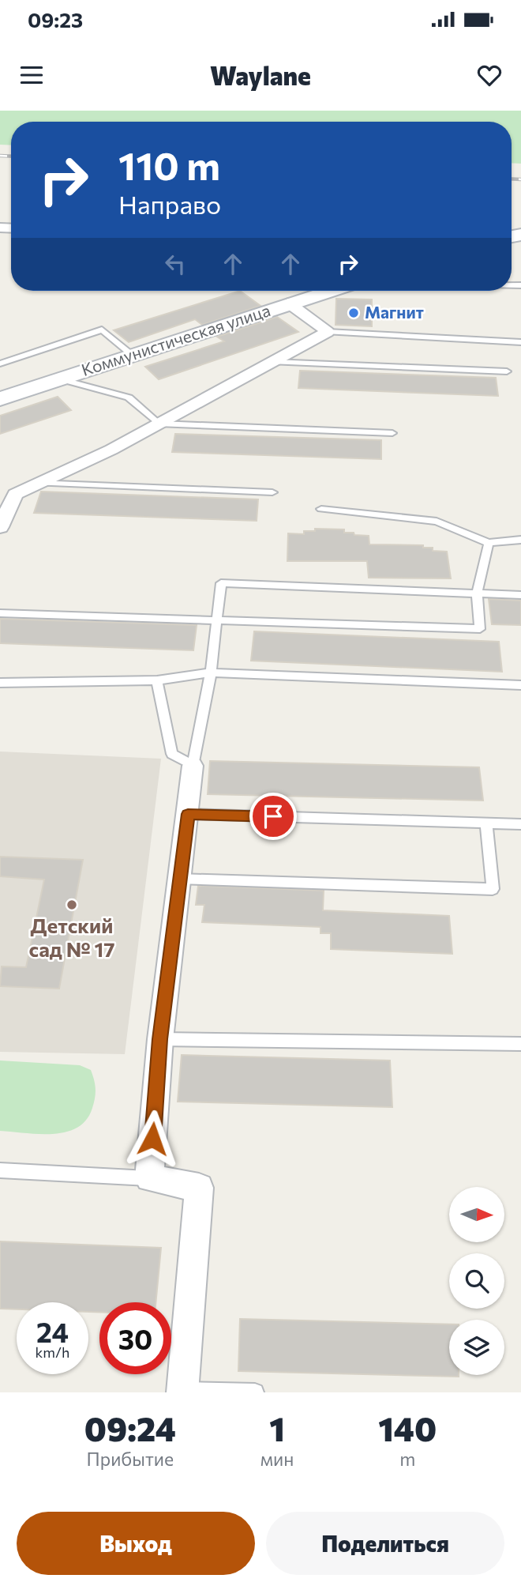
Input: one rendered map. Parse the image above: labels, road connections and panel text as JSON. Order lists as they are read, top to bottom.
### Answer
{
  "streets": {
    "street": ["Коммунистическая улица"]
  },
  "places": ["Магнит", "Детский сад № 17"],
  "north": "right",
  "page": {
    "status": "09:23",
    "header": "Waylane",
    "turn": ["110 m", "Направо"],
    "speed": "24 km/h",
    "limit": "30",
    "eta": [
      "09:24",
      "Прибытие",
      "1",
      "мин",
      "140",
      "m"
    ],
    "buttons": ["Выход", "Поделиться"]
  }
}
